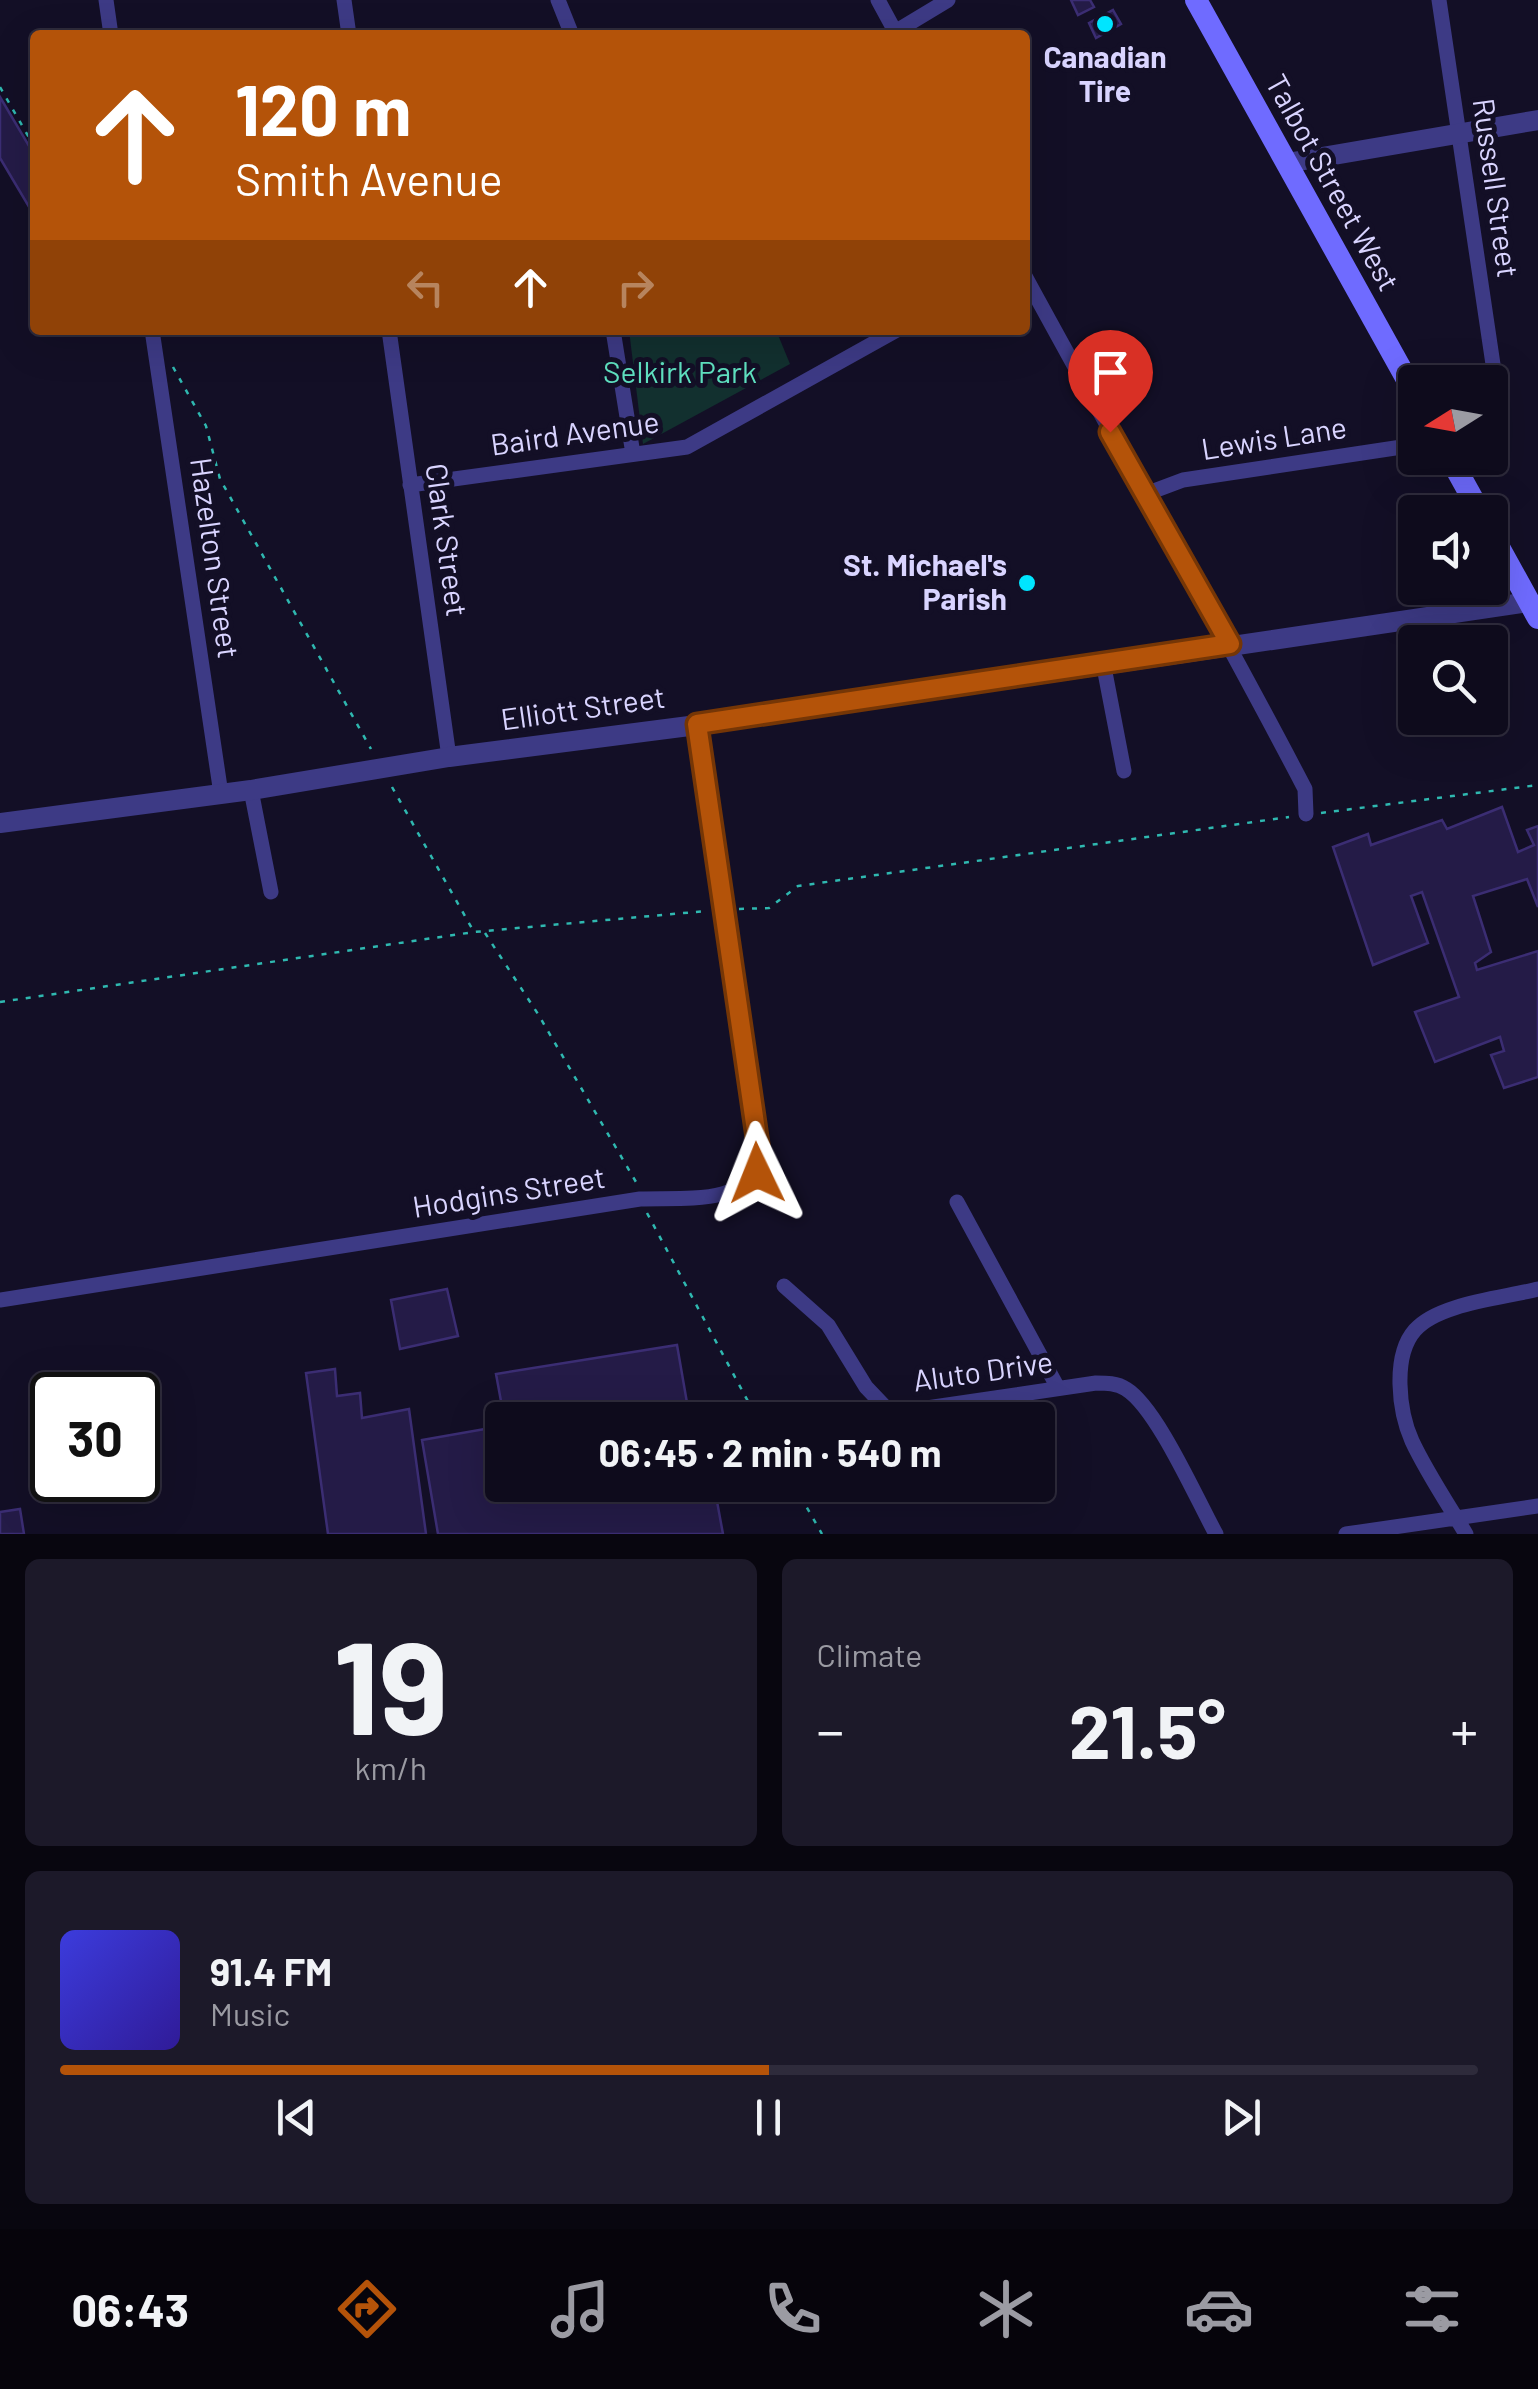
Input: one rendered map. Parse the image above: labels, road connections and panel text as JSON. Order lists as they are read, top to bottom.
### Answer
{
  "streets": {
    "main road": ["Talbot Street West"],
    "street": [
      "Russell Street",
      "Baird Avenue",
      "Lewis Lane",
      "Clark Street",
      "Hazelton Street",
      "Elliott Street",
      "Hodgins Street",
      "Aluto Drive"
    ]
  },
  "crossings": [
    ["Baird Avenue", "Clark Street"],
    ["Clark Street", "Elliott Street"],
    ["Hazelton Street", "Elliott Street"]
  ],
  "parks": ["Selkirk Park"],
  "places": ["Canadian Tire", "St. Michael's Parish"],
  "north": "left",
  "page": {
    "turn": ["120 m", "Smith Avenue"],
    "limit": "30",
    "trip": "06:45 · 2 min · 540 m",
    "tile": [
      ["19", "km/h"],
      "Climate"
    ],
    "heat": ["−", "21.5°", "+"],
    "song": ["91.4 FM", "Music"],
    "tabs": "06:43"
  }
}
